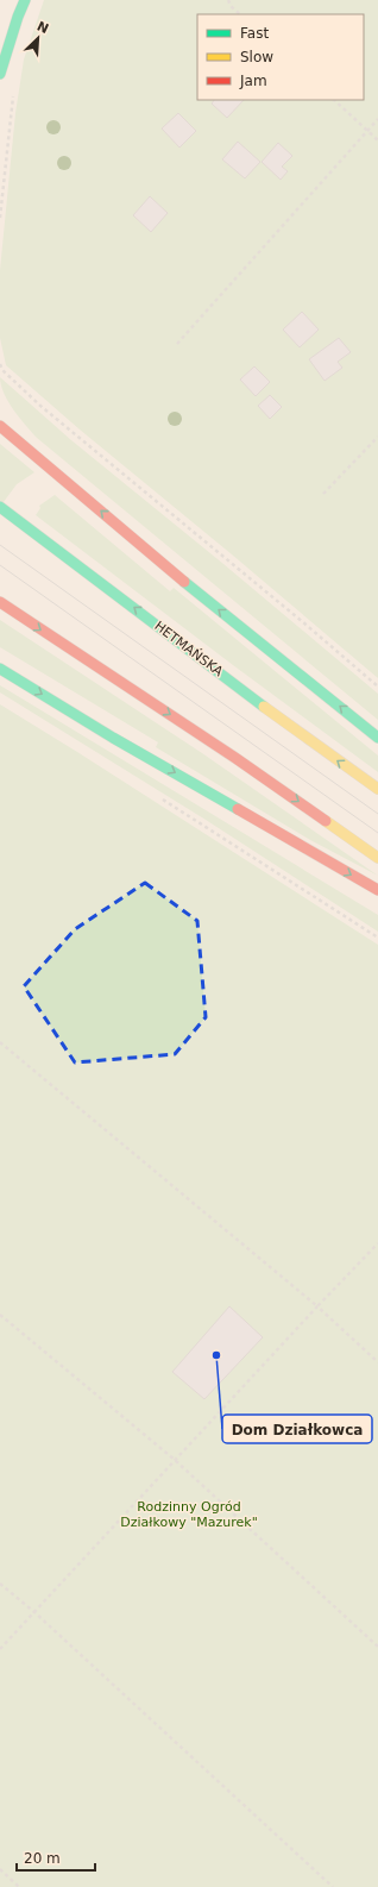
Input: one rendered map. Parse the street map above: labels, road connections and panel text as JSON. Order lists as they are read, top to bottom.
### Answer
{
  "streets": {
    "main road": ["HETMAŃSKA"]
  },
  "parks": ["Rodzinny Ogród Działkowy \"Mazurek\""],
  "places": ["Dom Działkowca"],
  "legend": ["Fast", "Slow", "Jam"],
  "scale_bar": "20 m",
  "north": "top right"
}
